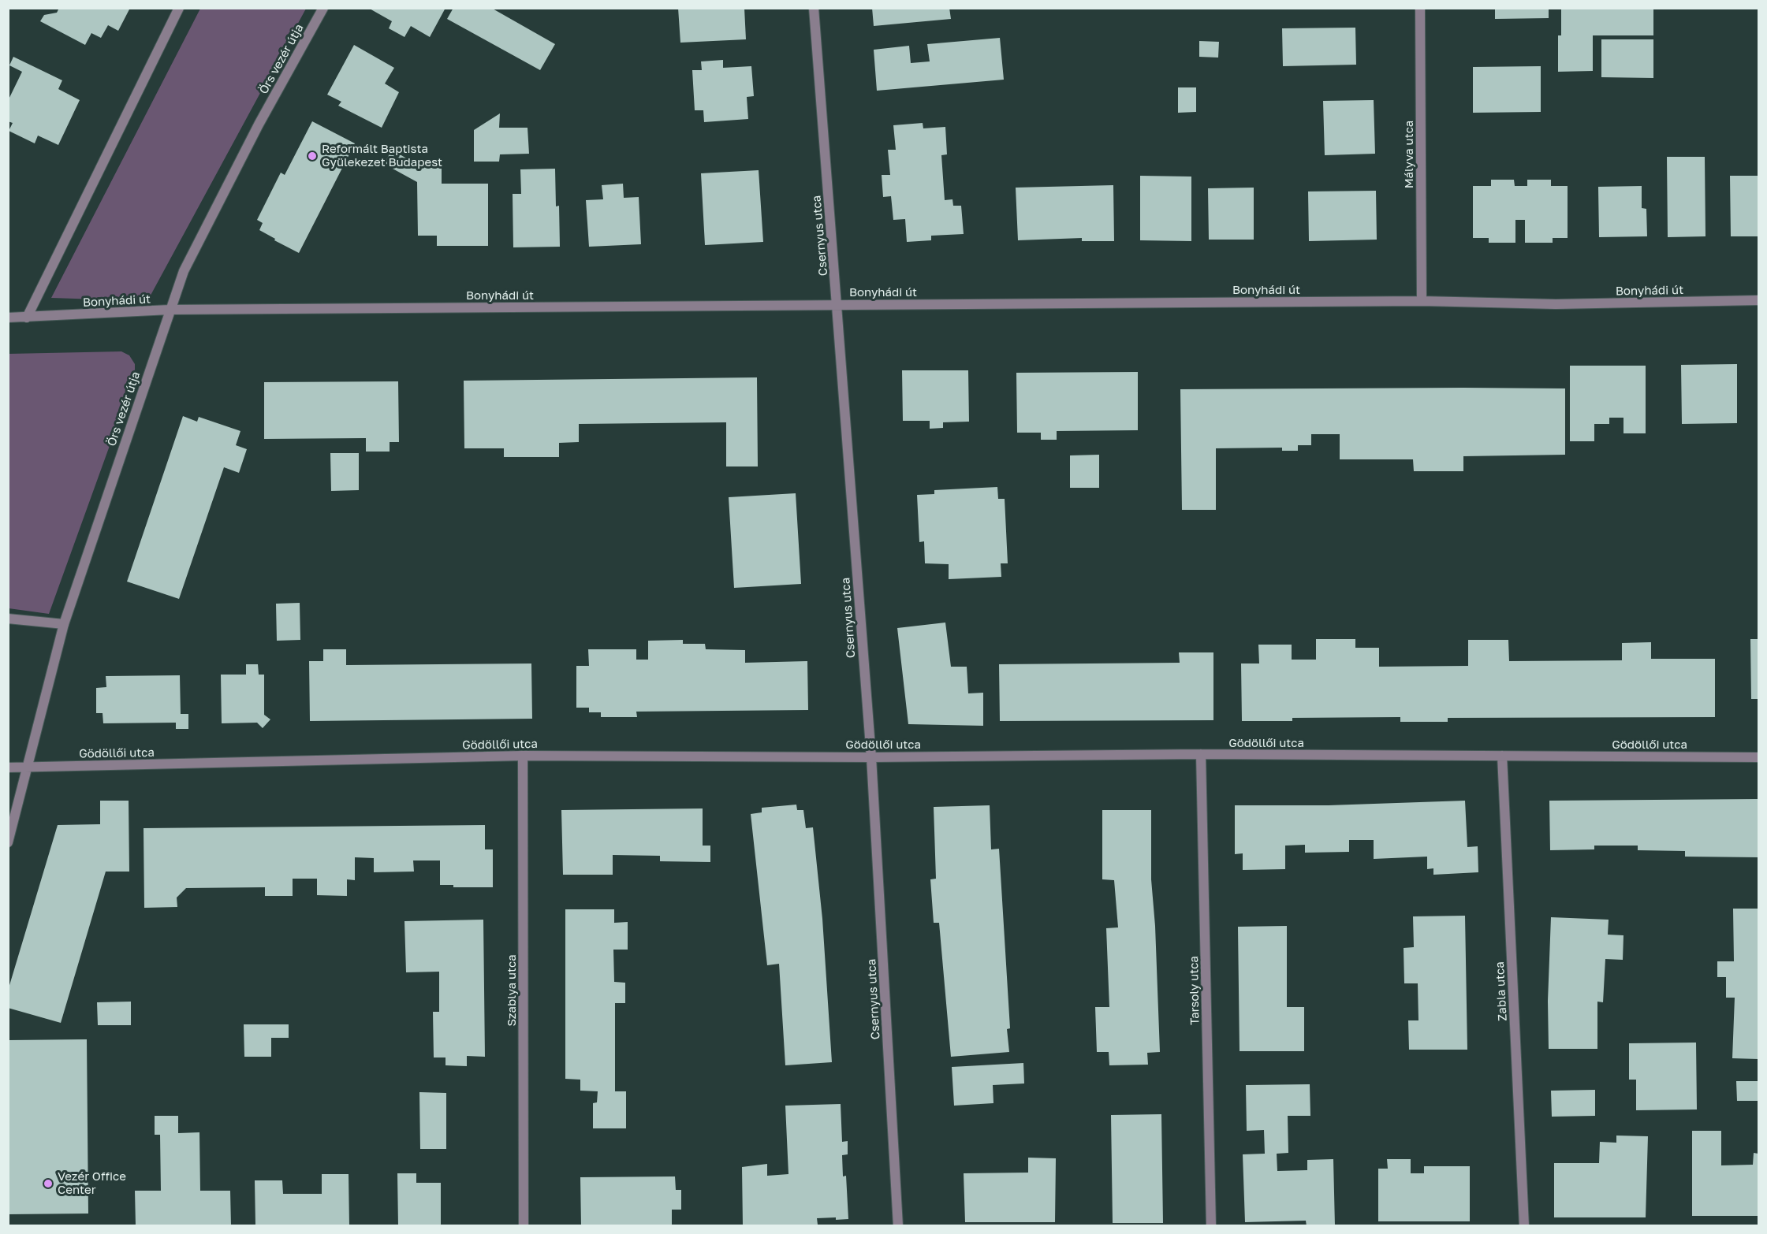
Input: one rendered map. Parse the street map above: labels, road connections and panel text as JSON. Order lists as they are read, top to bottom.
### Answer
{
  "streets": {
    "street": [
      "Örs vezér útja",
      "Mályva utca",
      "Csernyus utca",
      "Bonyhádi út",
      "Gödöllői utca",
      "Szablya utca",
      "Tarsoly utca",
      "Zabla utca"
    ]
  },
  "crossings": [
    ["Örs vezér útja", "Bonyhádi út"],
    ["Örs vezér útja", "Gödöllői utca"],
    ["Mályva utca", "Bonyhádi út"],
    ["Csernyus utca", "Bonyhádi út"],
    ["Csernyus utca", "Gödöllői utca"],
    ["Gödöllői utca", "Szablya utca"],
    ["Gödöllői utca", "Tarsoly utca"],
    ["Gödöllői utca", "Zabla utca"]
  ],
  "places": ["Reformált Baptista Gyülekezet Budapest", "Vezér Office Center"]
}
